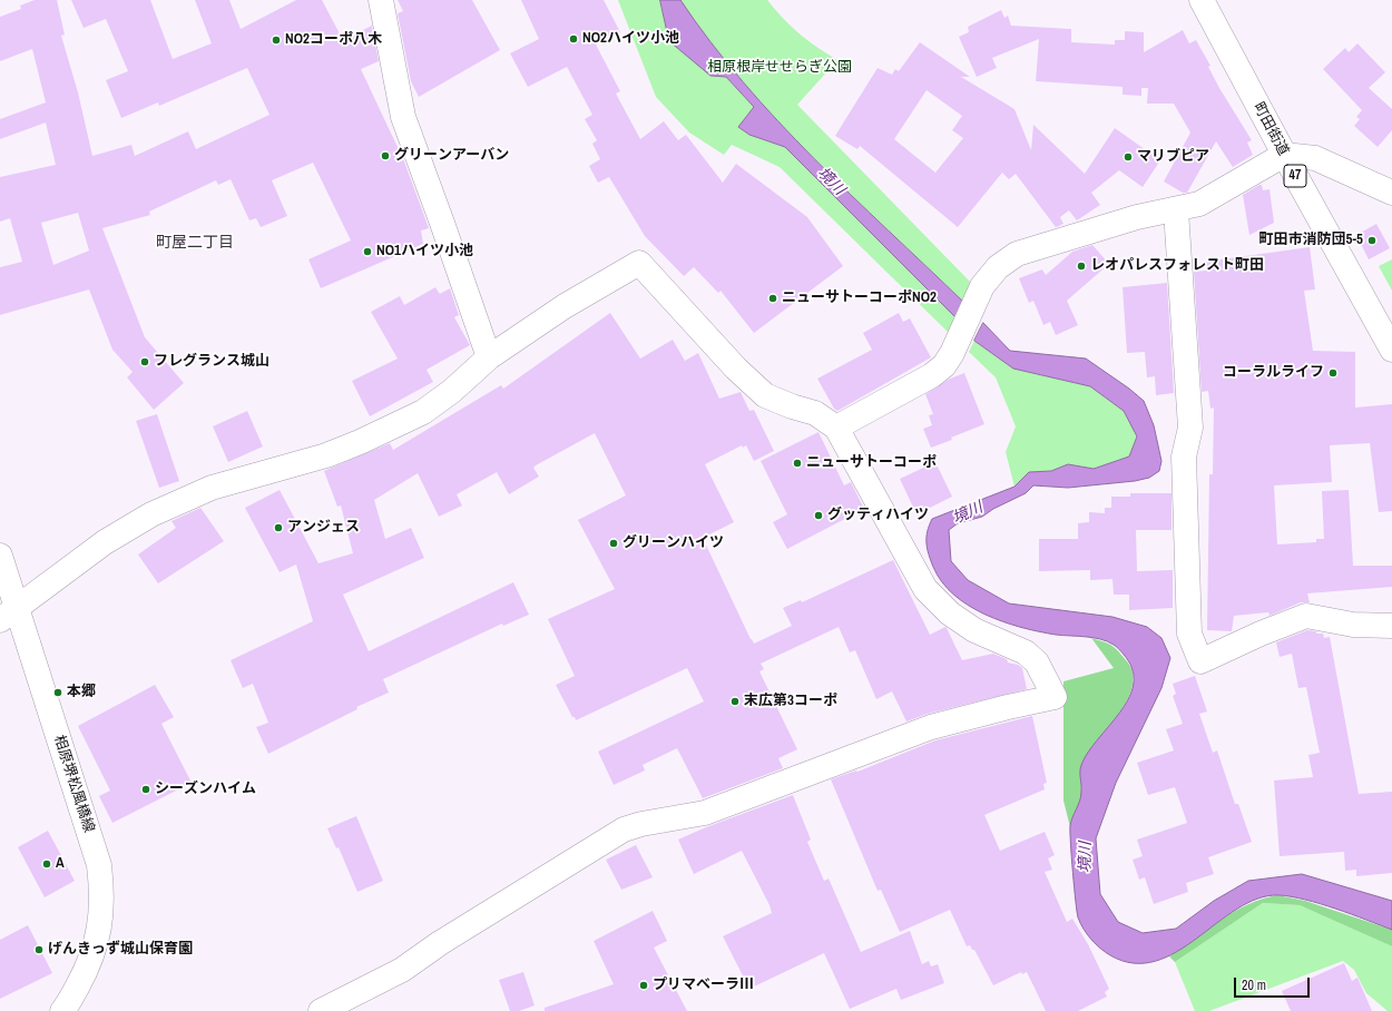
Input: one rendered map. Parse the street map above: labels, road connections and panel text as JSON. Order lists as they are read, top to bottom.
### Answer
{
  "streets": {
    "street": ["町田街道", "47", "相原堺松風橋線"]
  },
  "districts": ["町屋二丁目"],
  "water": ["境川"],
  "parks": ["相原根岸せせらぎ公園"],
  "places": [
    "NO2ハイツ小池",
    "NO2コーポ八木",
    "グリーンアーバン",
    "マリブピア",
    "町田市消防団5-5",
    "NO1ハイツ小池",
    "レオパレスフォレスト町田",
    "ニューサトーコーポNO2",
    "フレグランス城山",
    "コーラルライフ",
    "ニューサトーコーポ",
    "グッティハイツ",
    "アンジェス",
    "グリーンハイツ",
    "本郷",
    "末広第3コーポ",
    "シーズンハイム",
    "A",
    "げんきっず城山保育園",
    "プリマベーラⅢ"
  ],
  "scale_bar": "20 m"
}
